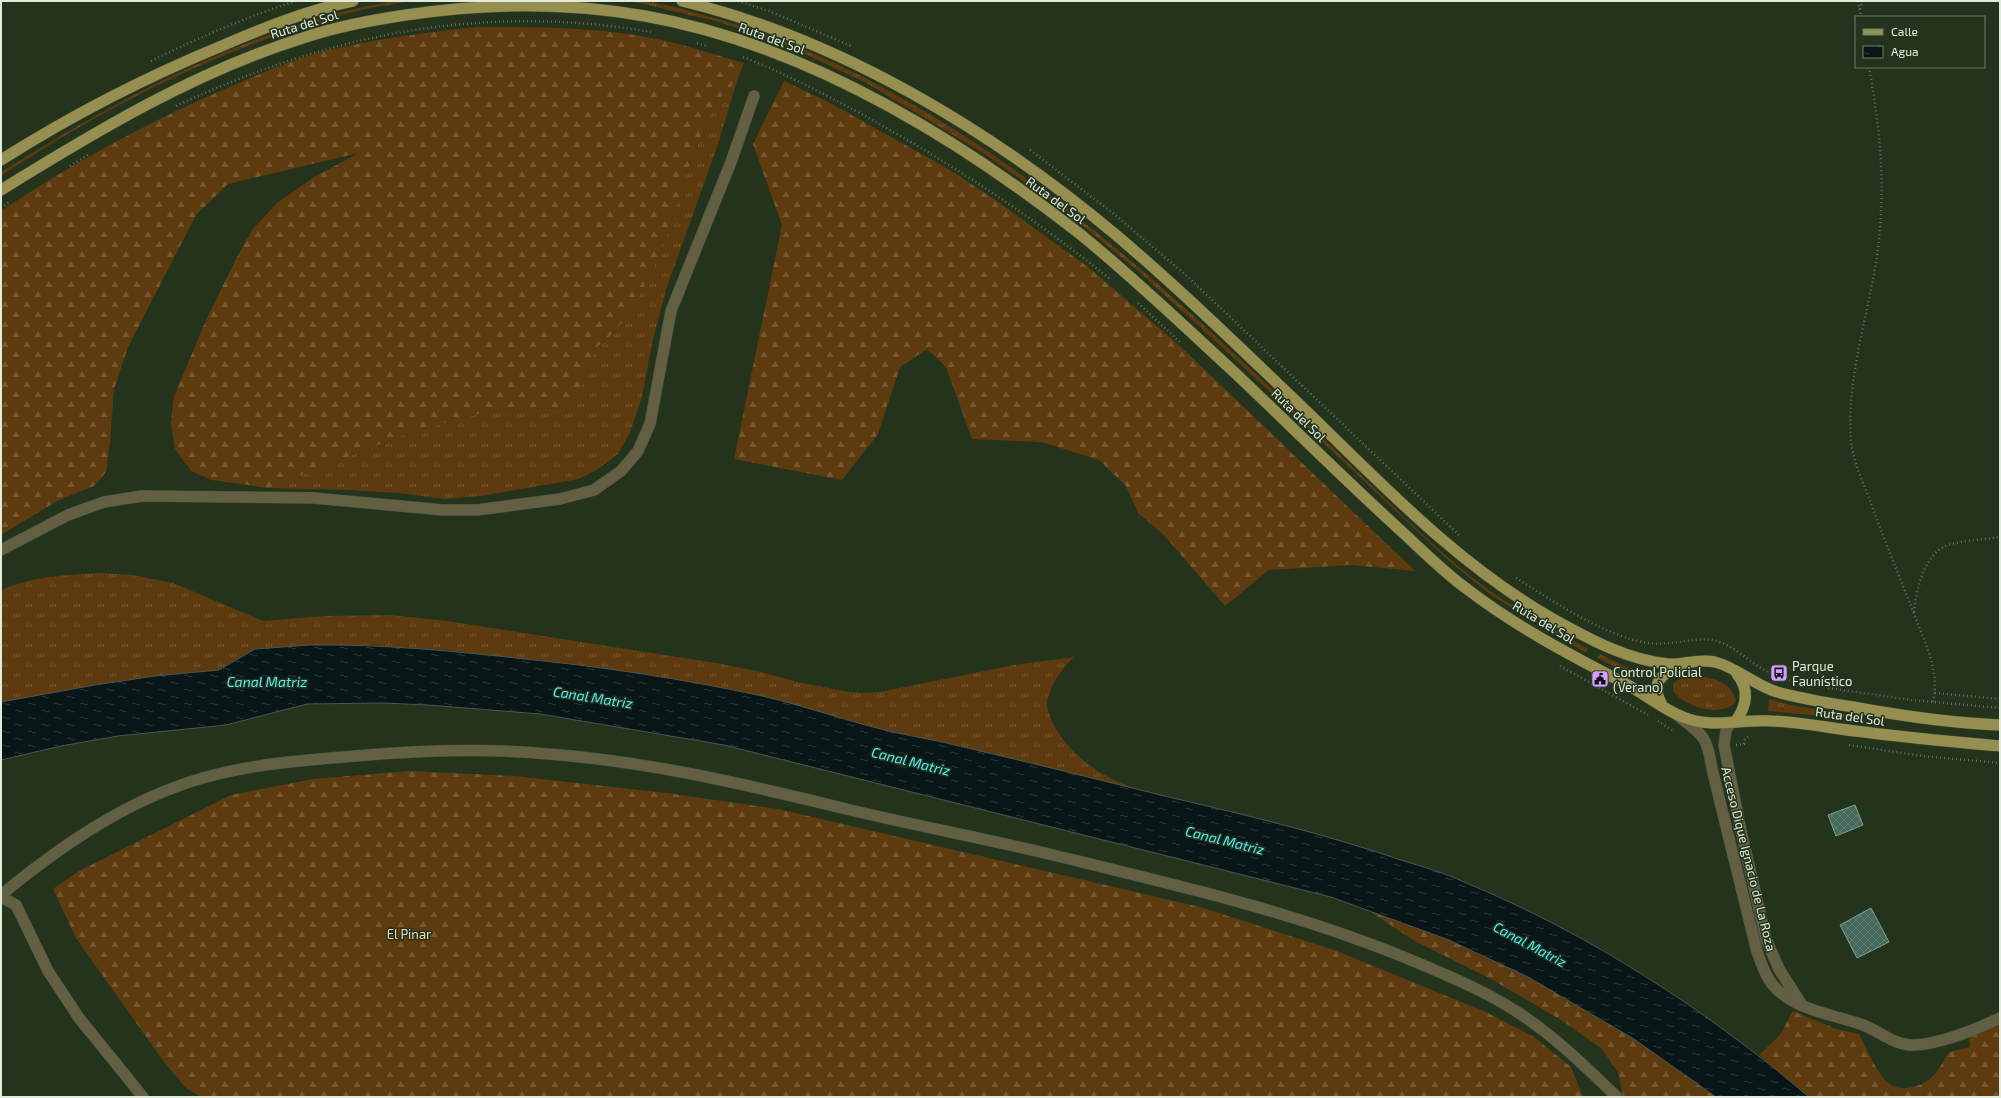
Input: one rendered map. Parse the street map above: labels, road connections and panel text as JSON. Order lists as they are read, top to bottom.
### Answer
{
  "streets": {
    "main road": ["Ruta del Sol"],
    "street": ["Acceso Dique Ignacio de La Roza"]
  },
  "crossings": [
    ["Ruta del Sol", "Acceso Dique Ignacio de La Roza"]
  ],
  "water": ["Canal Matriz"],
  "parks": ["El Pinar"],
  "places": {
    "bus stop": ["Parque Faunístico"],
    "public building": ["Control Policial (Verano)"]
  },
  "legend": ["Calle", "Agua"]
}
